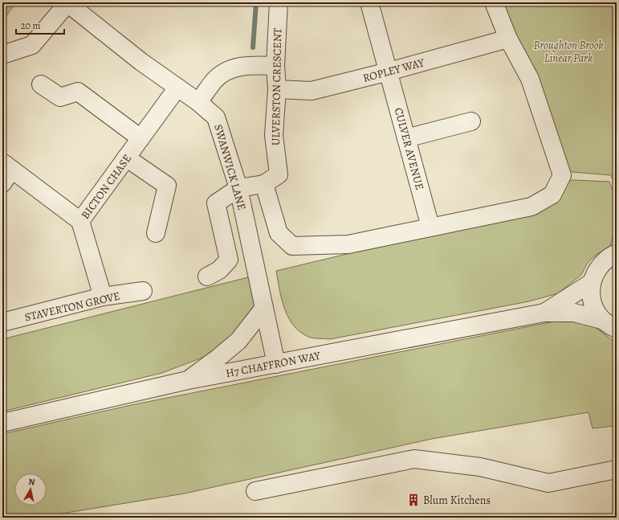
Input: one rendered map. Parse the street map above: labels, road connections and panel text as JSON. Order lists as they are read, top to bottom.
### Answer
{
  "streets": {
    "street": [
      "ROPLEY WAY",
      "ULVERSTON CRESCENT",
      "CULVER AVENUE",
      "SWANWICK LANE",
      "BICTON CHASE",
      "STAVERTON GROVE",
      "H7 CHAFFRON WAY"
    ]
  },
  "crossings": [
    ["ROPLEY WAY", "ULVERSTON CRESCENT"],
    ["ROPLEY WAY", "CULVER AVENUE"],
    ["SWANWICK LANE", "BICTON CHASE"],
    ["SWANWICK LANE", "H7 CHAFFRON WAY"],
    ["BICTON CHASE", "STAVERTON GROVE"]
  ],
  "parks": ["Broughton Brook Linear Park"],
  "places": {
    "building": ["Blum Kitchens"]
  },
  "scale_bar": "20 m",
  "north": "top"
}
